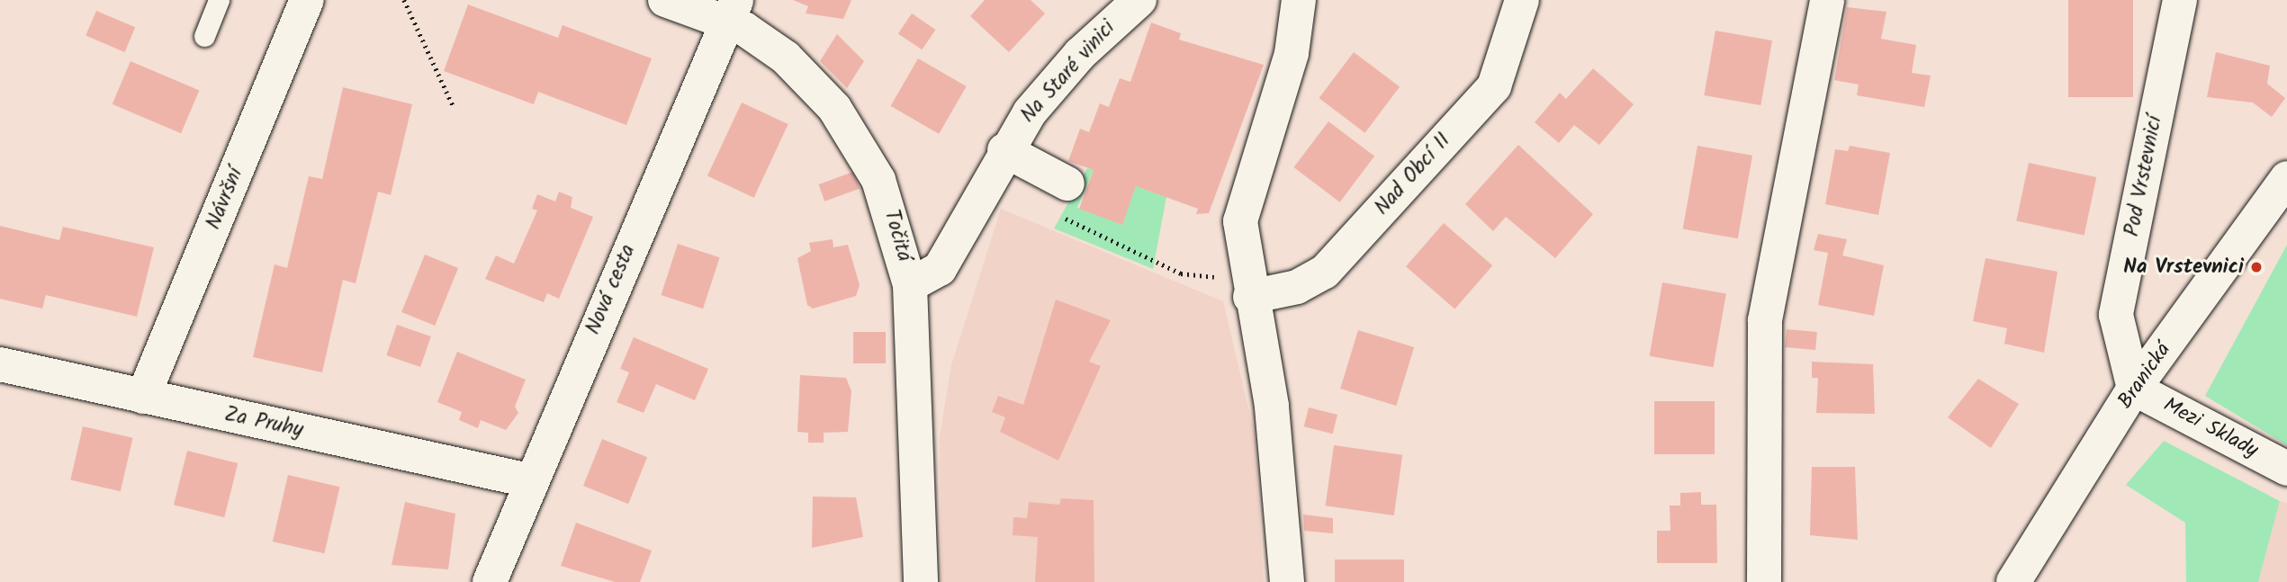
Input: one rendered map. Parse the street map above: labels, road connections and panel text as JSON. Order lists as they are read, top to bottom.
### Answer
{
  "streets": {
    "street": [
      "Na Staré vinici",
      "Nad Obcí II",
      "Pod Vrstevnicí",
      "Návršní",
      "Točitá",
      "Nová cesta",
      "Branická",
      "Za Pruhy",
      "Mezi Sklady"
    ]
  },
  "crossings": [
    ["Na Staré vinici", "Točitá"],
    ["Pod Vrstevnicí", "Branická"],
    ["Pod Vrstevnicí", "Mezi Sklady"],
    ["Návršní", "Za Pruhy"],
    ["Točitá", "Nová cesta"],
    ["Nová cesta", "Za Pruhy"],
    ["Branická", "Mezi Sklady"]
  ],
  "places": ["Na Vrstevnici"]
}
